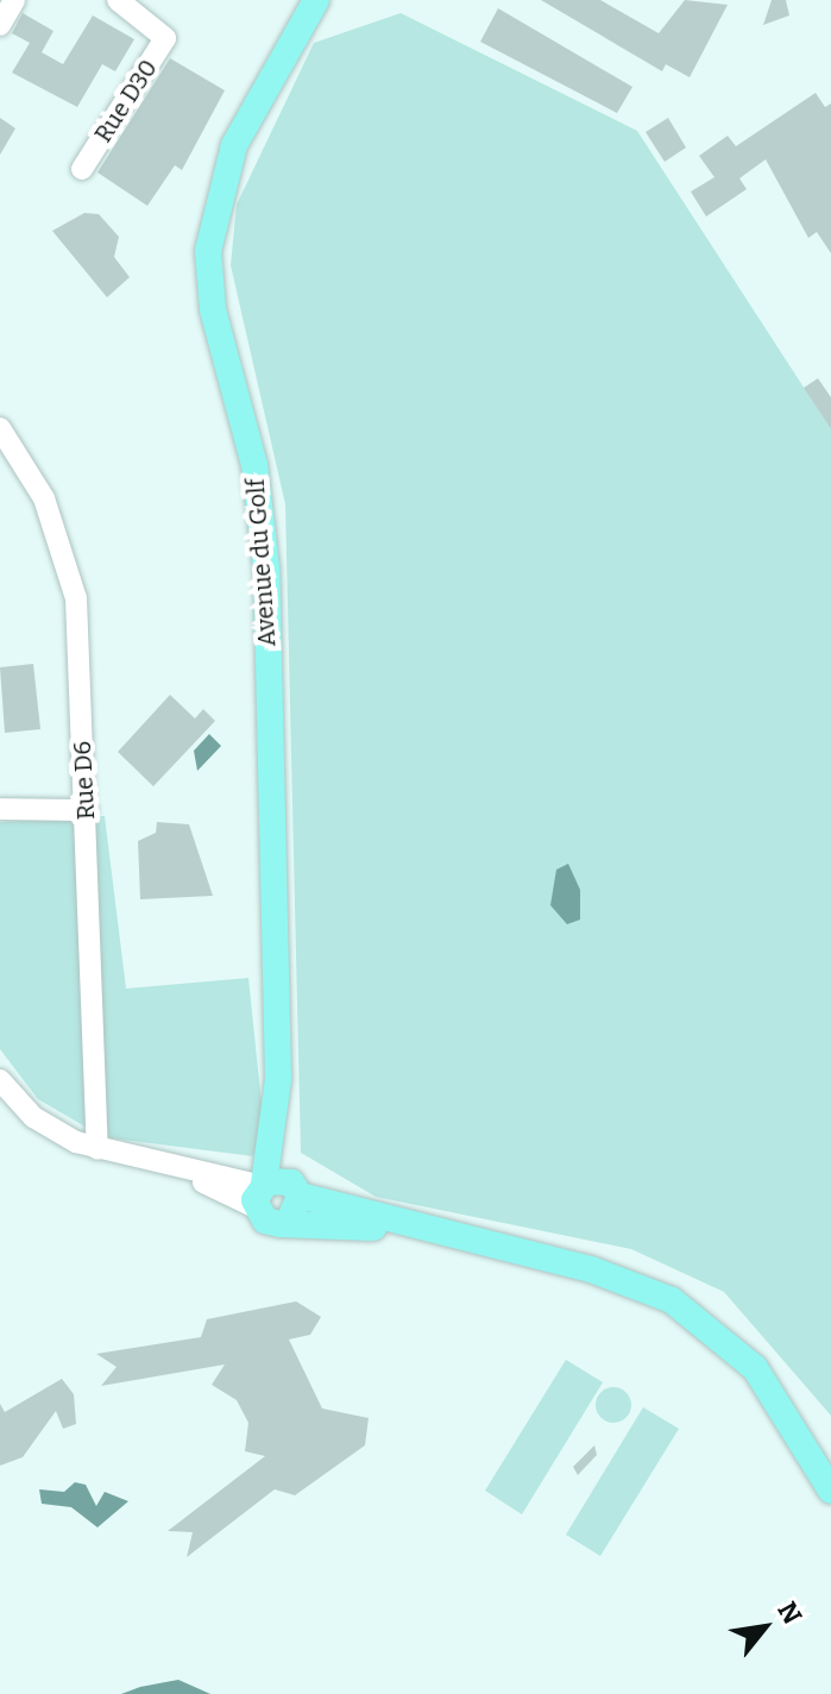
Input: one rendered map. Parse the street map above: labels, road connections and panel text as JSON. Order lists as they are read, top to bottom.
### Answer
{
  "streets": {
    "main road": ["Avenue du Golf"],
    "street": ["Rue D30", "Rue D6"]
  },
  "north": "top right"
}
